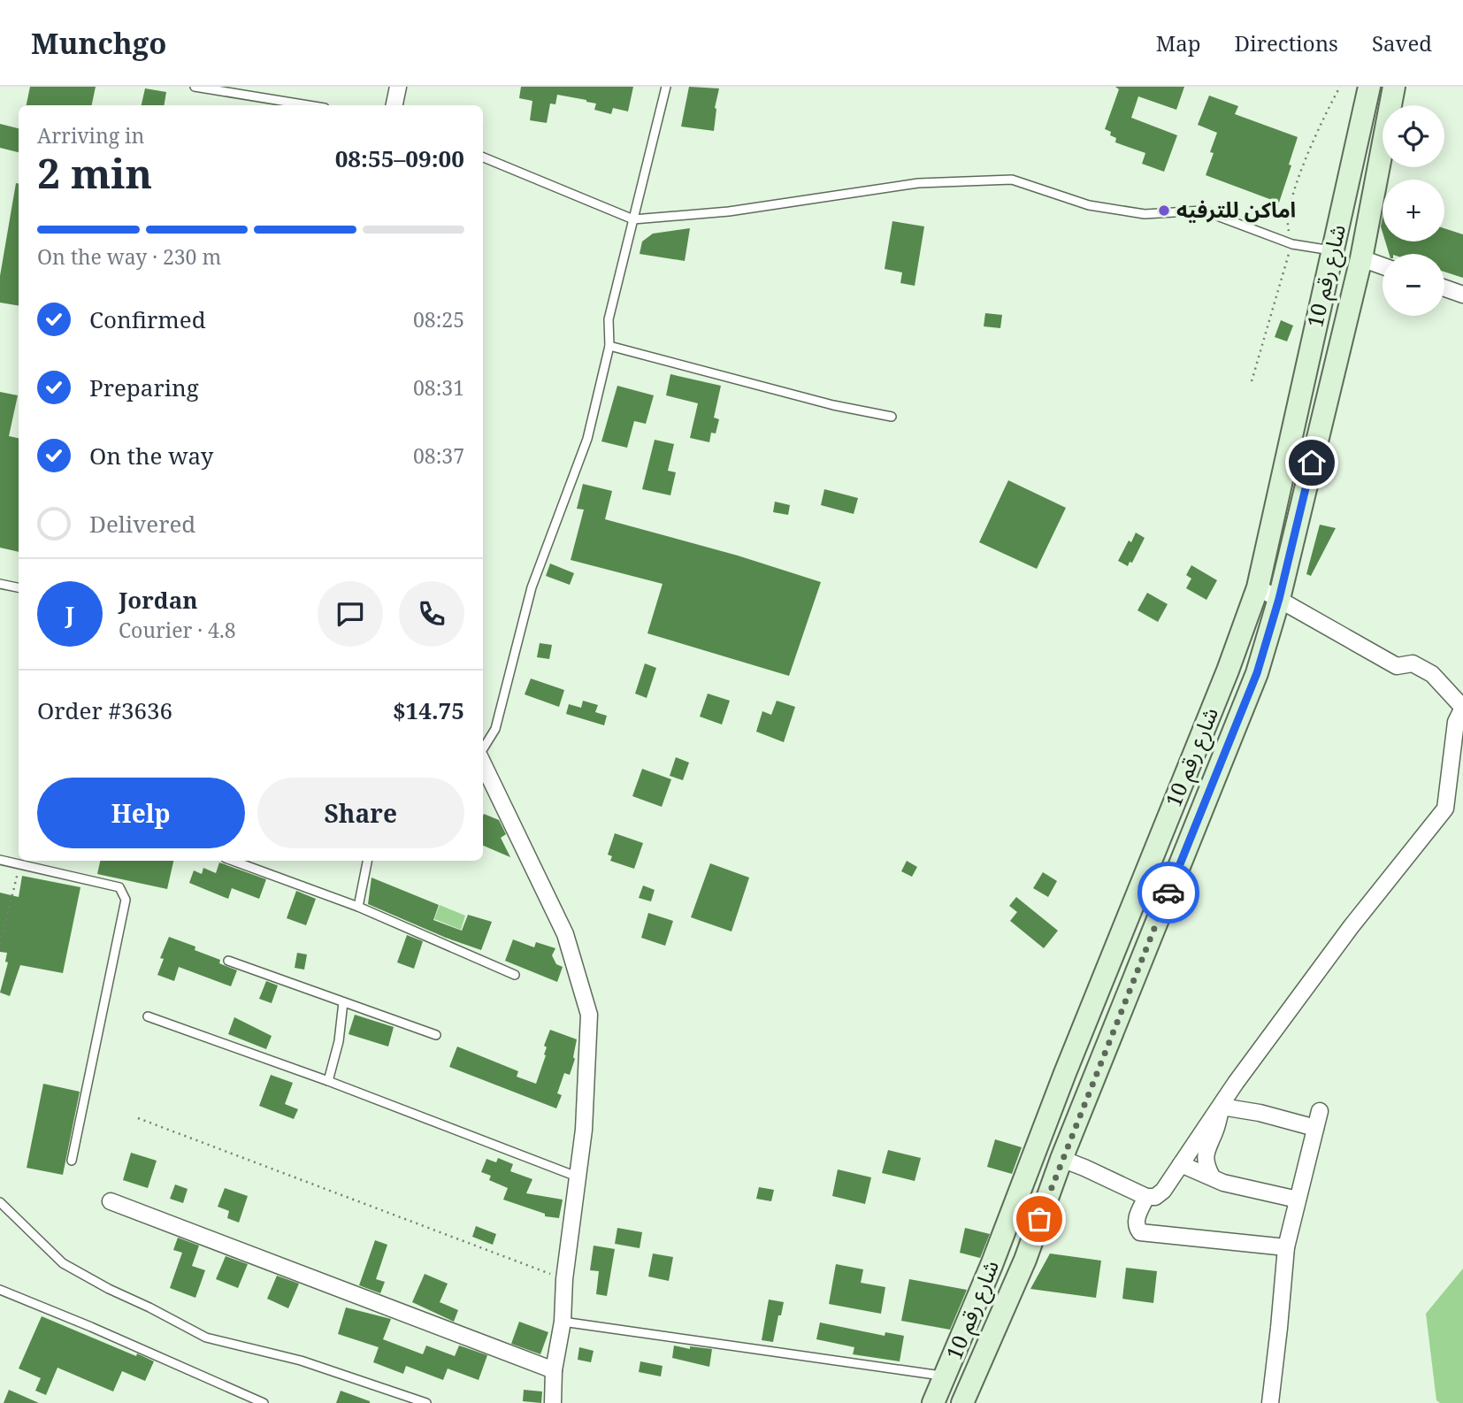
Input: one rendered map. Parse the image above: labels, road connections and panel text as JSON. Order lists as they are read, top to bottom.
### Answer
{
  "streets": {
    "main road": ["شارع رقم 10"]
  },
  "places": ["اماكن للترفيه"],
  "page": {
    "header": "Munchgo",
    "nav": ["Map", "Directions", "Saved"],
    "map_buttons": ["+", "−"],
    "heading": ["2 min", "Arriving in", "08:55–09:00"],
    "panel": [
      "Jordan",
      "Courier · 4.8",
      "Order #3636",
      "$14.75"
    ],
    "bar": "On the way · 230 m",
    "list": [
      ["Confirmed", "08:25"],
      ["Preparing", "08:31"],
      ["On the way", "08:37"],
      "Delivered"
    ],
    "round": "J",
    "buttons": ["Help", "Share"]
  }
}
